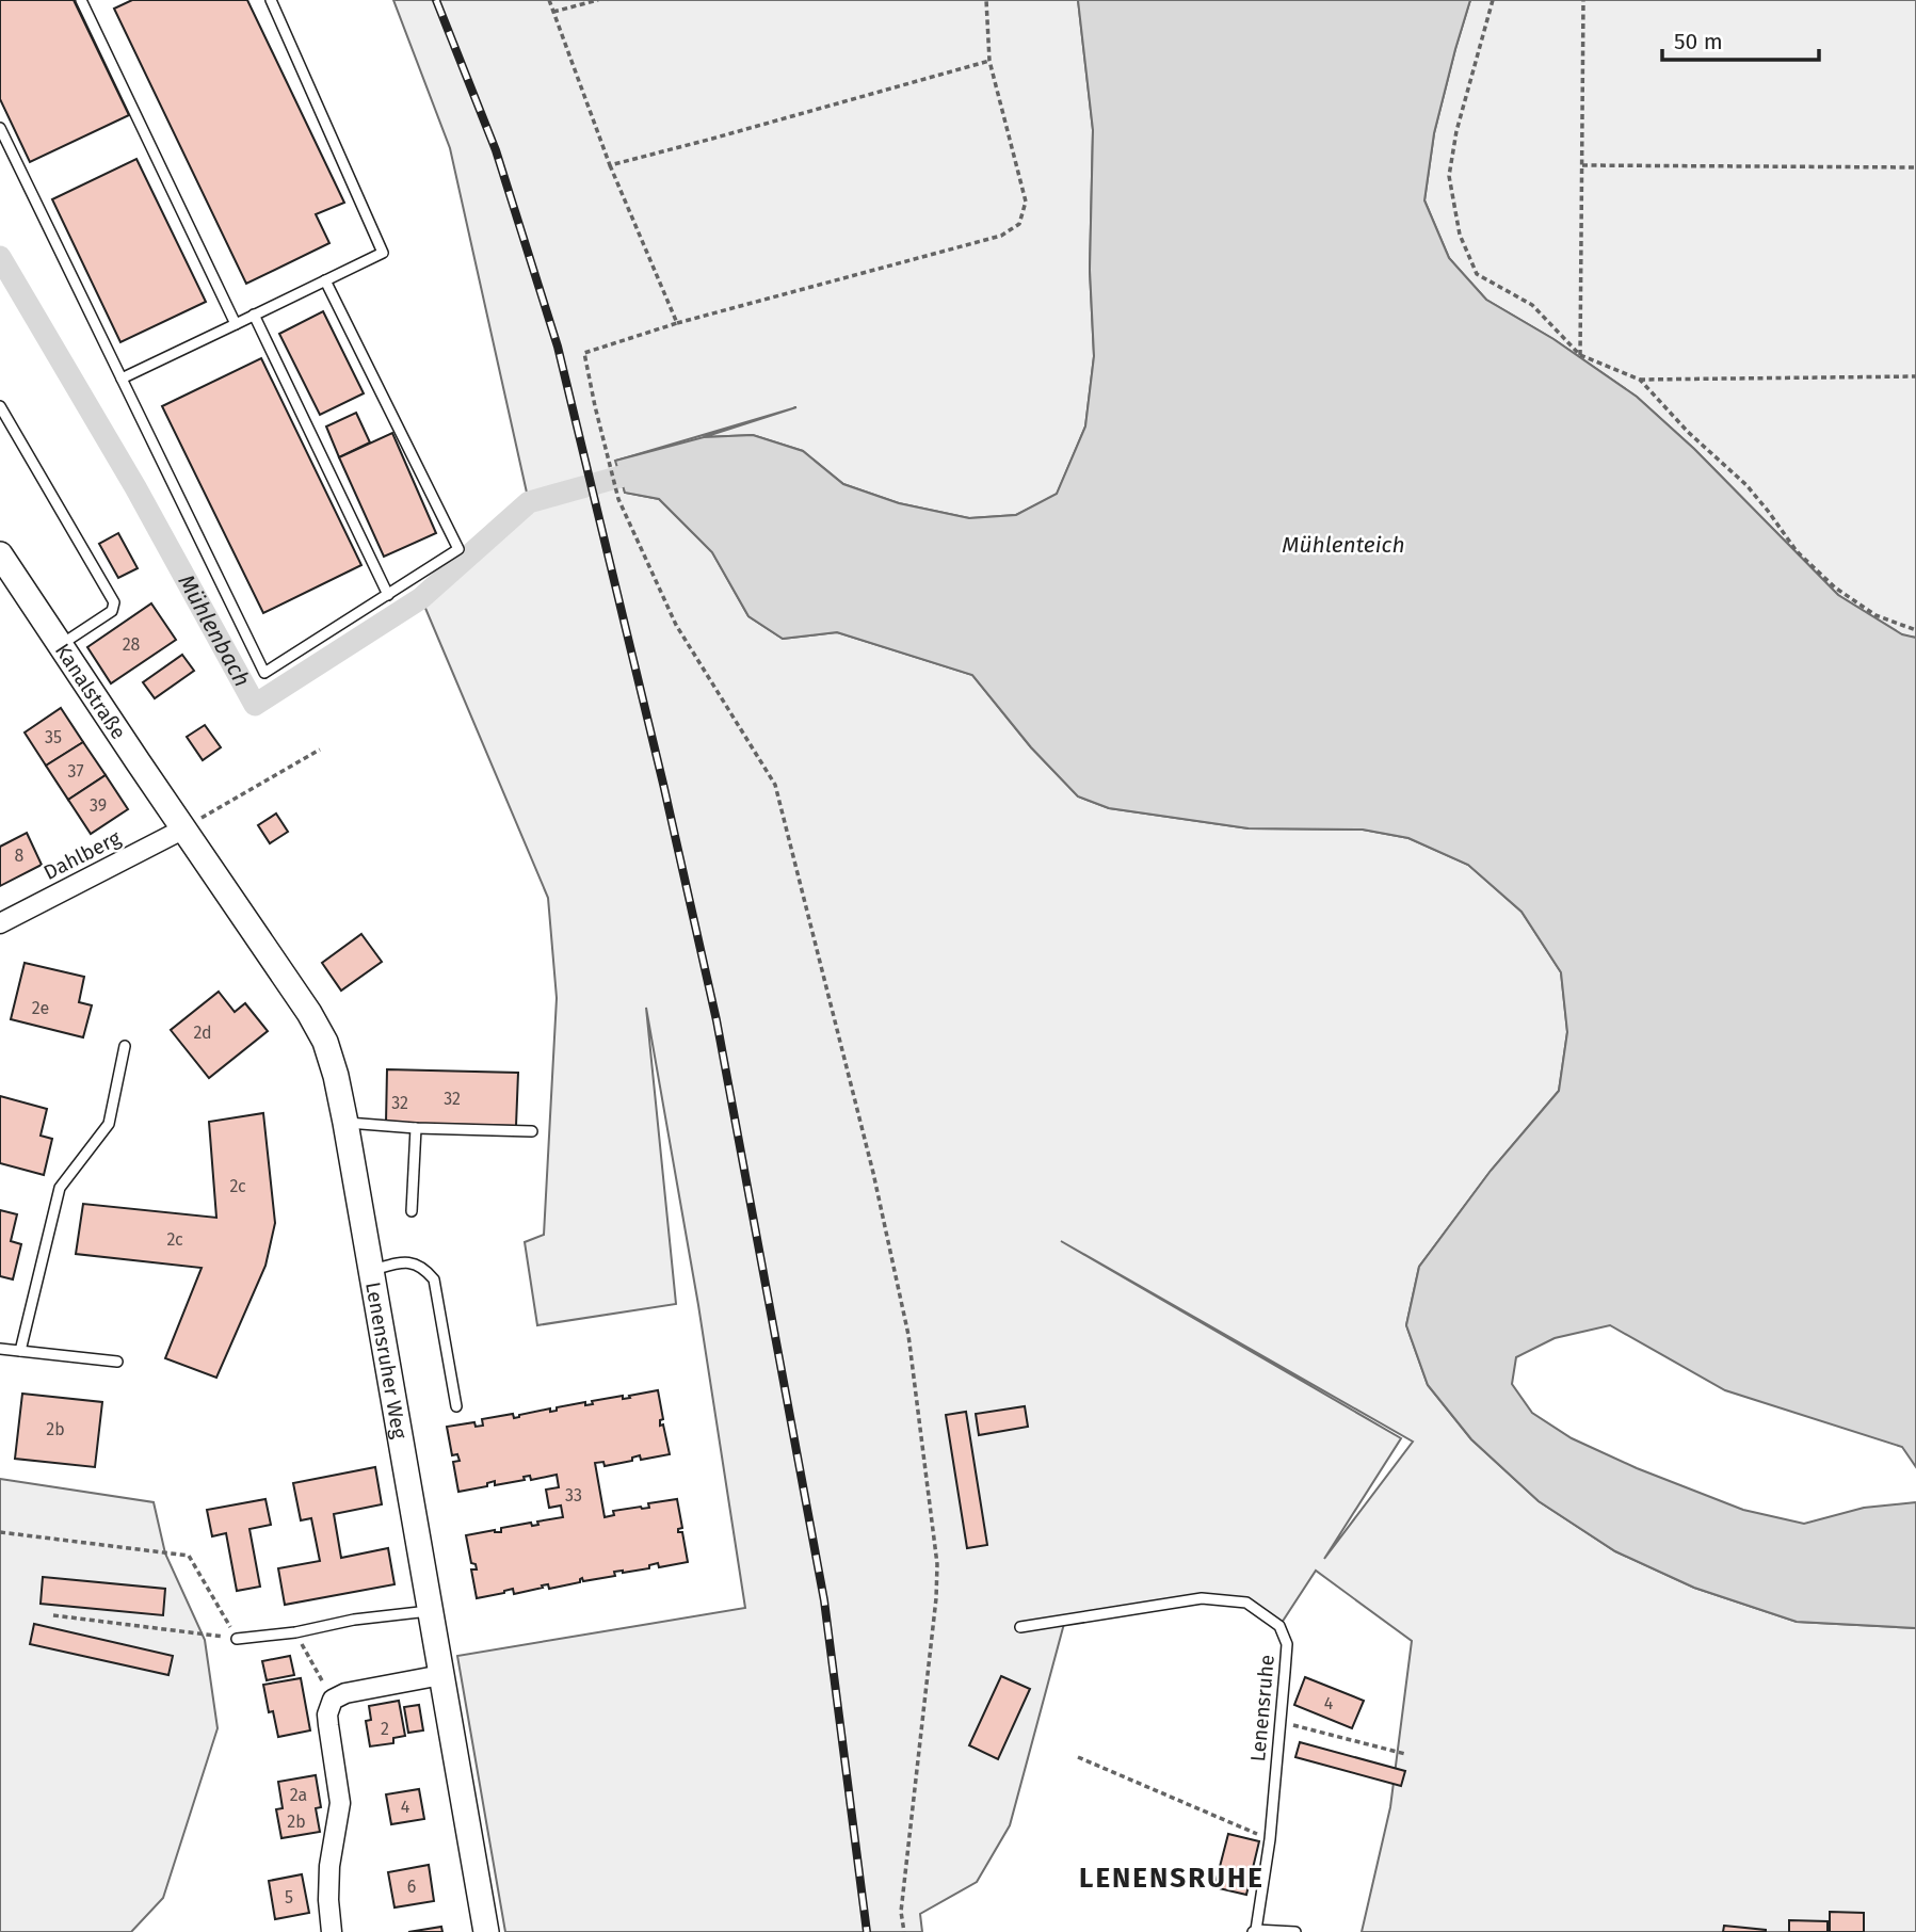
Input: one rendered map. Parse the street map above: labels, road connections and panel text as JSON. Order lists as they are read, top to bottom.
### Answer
{
  "streets": {
    "street": ["Kanalstraße", "Dahlberg", "Lenensruher Weg"],
    "lane": ["Lenensruhe"]
  },
  "crossings": [
    ["Kanalstraße", "Dahlberg"],
    ["Kanalstraße", "Lenensruher Weg"],
    ["Dahlberg", "Lenensruher Weg"]
  ],
  "districts": ["LENENSRUHE"],
  "water": ["Mühlenteich", "Mühlenbach"],
  "house_numbers": [
    "28",
    "35",
    "37",
    "39",
    "8",
    "2e",
    "2d",
    "32",
    "32",
    "2c",
    "2c",
    "2b",
    "33",
    "4",
    "2",
    "2a",
    "4",
    "2b",
    "6",
    "5"
  ],
  "scale_bar": "50 m"
}
